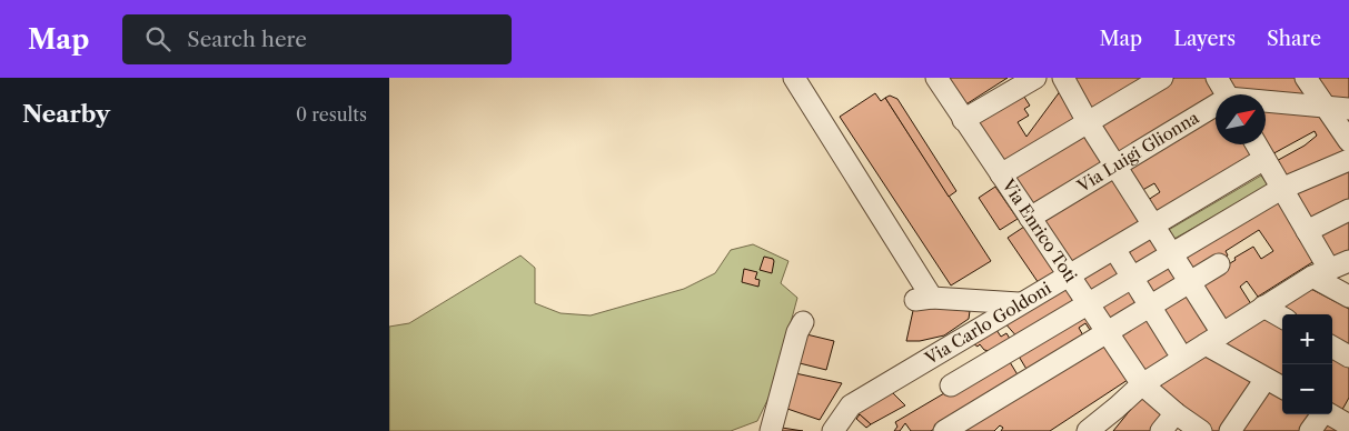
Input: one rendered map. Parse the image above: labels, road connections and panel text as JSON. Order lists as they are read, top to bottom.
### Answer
{
  "streets": {
    "street": ["Via Luigi Glionna", "Via Enrico Toti", "Via Carlo Goldoni"]
  },
  "crossings": [
    ["Via Luigi Glionna", "Via Enrico Toti"],
    ["Via Enrico Toti", "Via Carlo Goldoni"]
  ],
  "north": "top right",
  "page": {
    "header": "Map",
    "search": "Search here",
    "nav": ["Map", "Layers", "Share"],
    "heading": ["Nearby", "0 results"],
    "map_buttons": ["+", "−"]
  }
}
